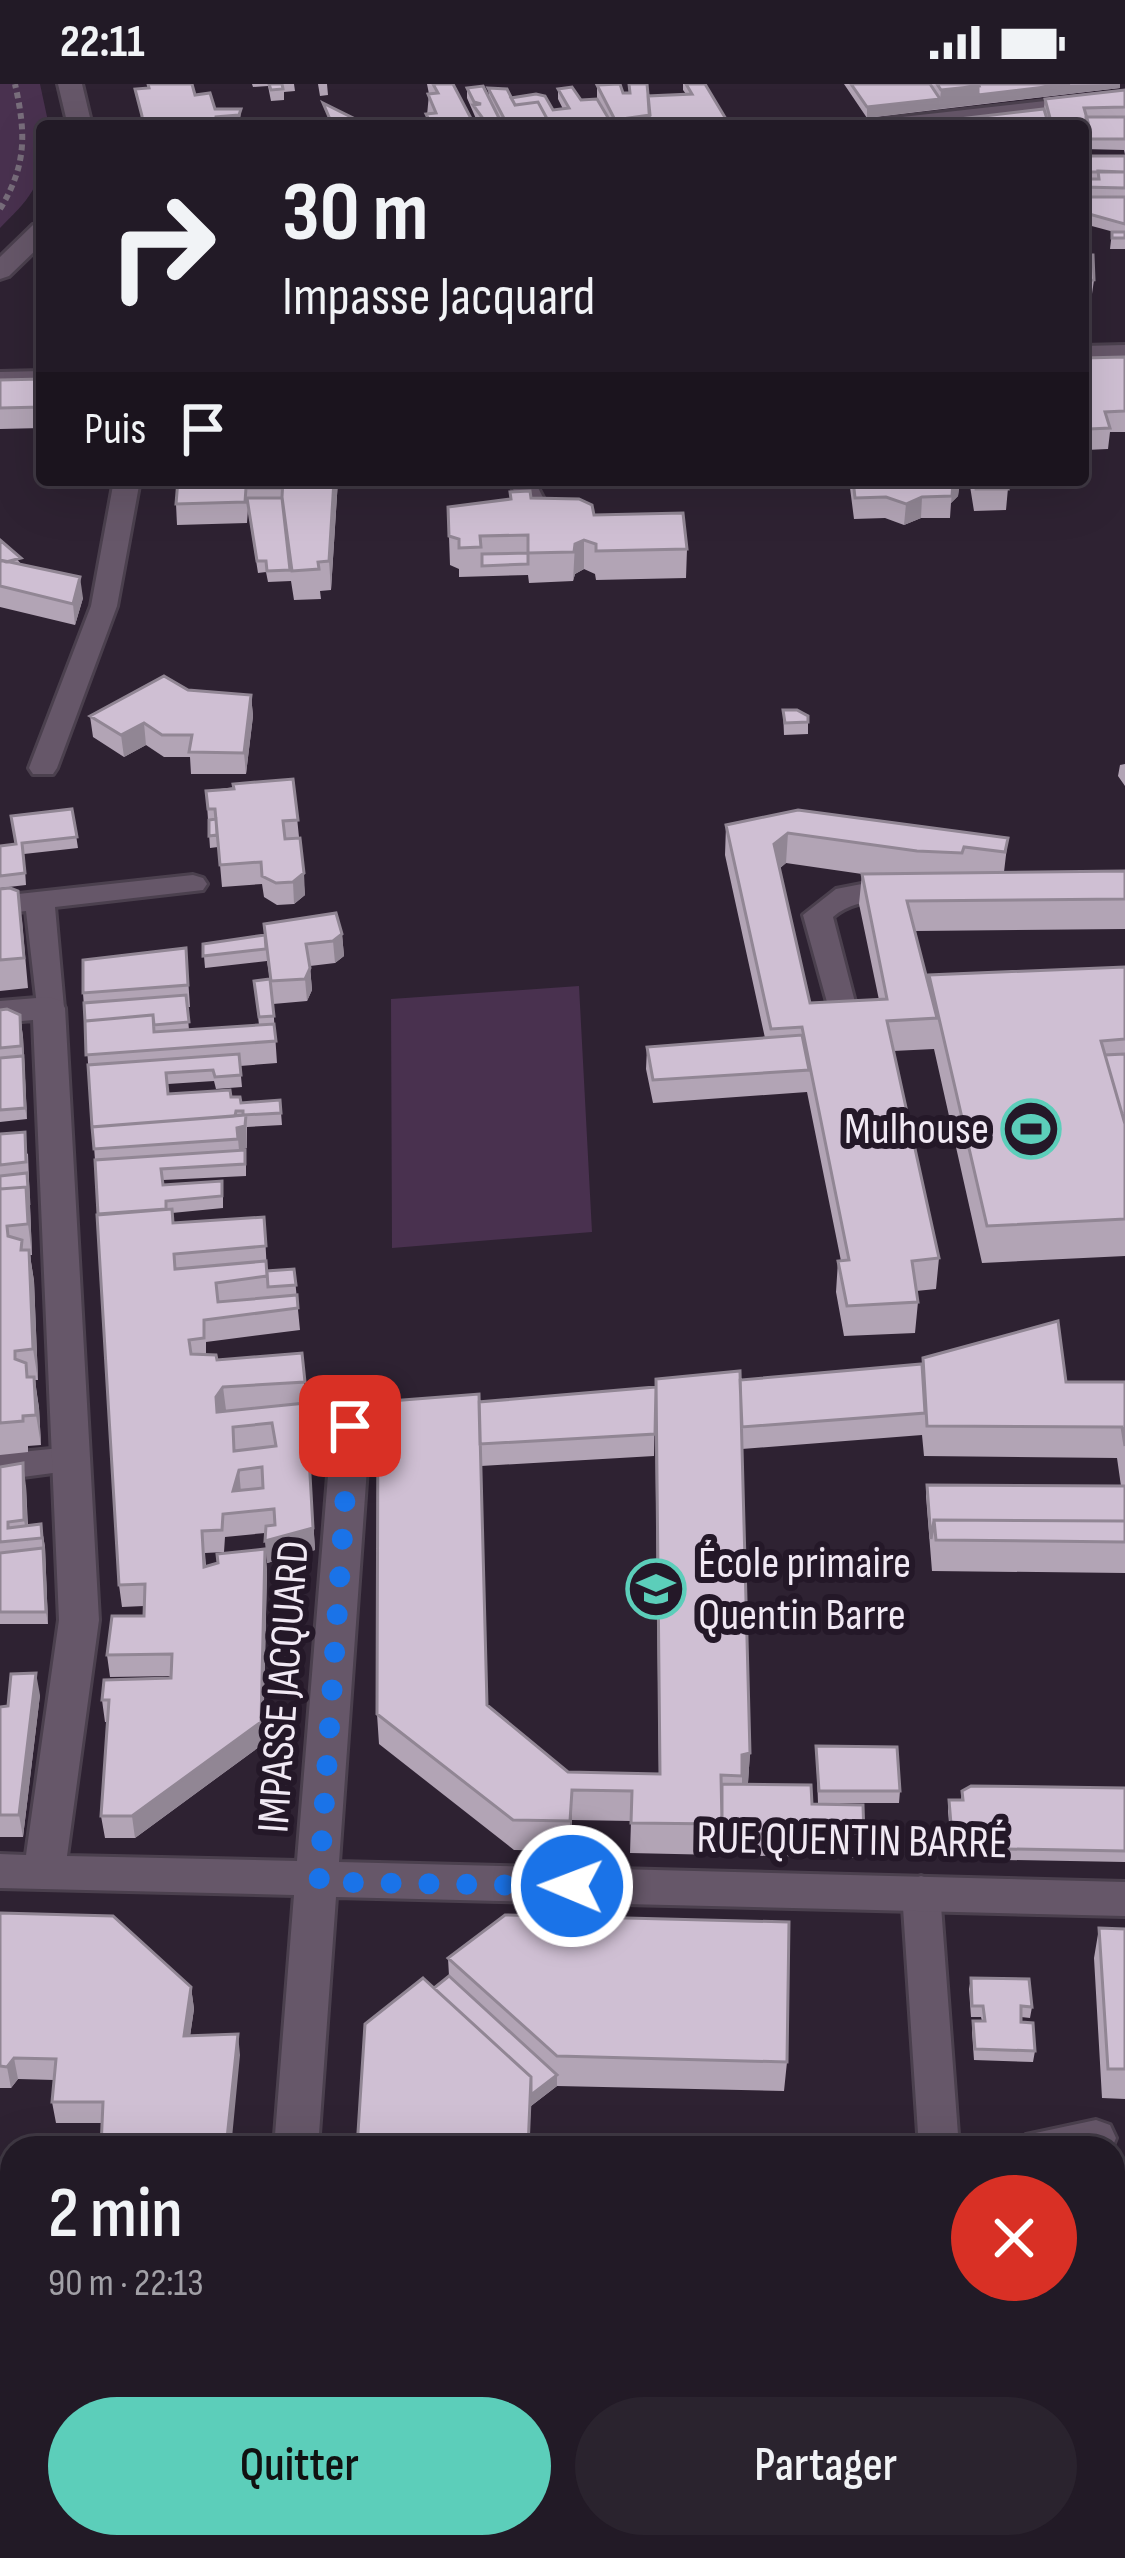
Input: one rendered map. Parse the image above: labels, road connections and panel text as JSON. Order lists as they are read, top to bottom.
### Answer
{
  "streets": {
    "street": ["IMPASSE JACQUARD", "RUE QUENTIN BARRÉ"]
  },
  "crossings": [
    ["IMPASSE JACQUARD", "RUE QUENTIN BARRÉ"]
  ],
  "places": {
    "sports": ["Mulhouse"],
    "school or university": ["École primaire Quentin Barre"]
  },
  "page": {
    "status": "22:11",
    "turn": ["30 m", "Impasse Jacquard"],
    "then": "Puis",
    "heading": ["2 min", "90 m · 22:13"],
    "buttons": ["Quitter", "Partager"]
  }
}
